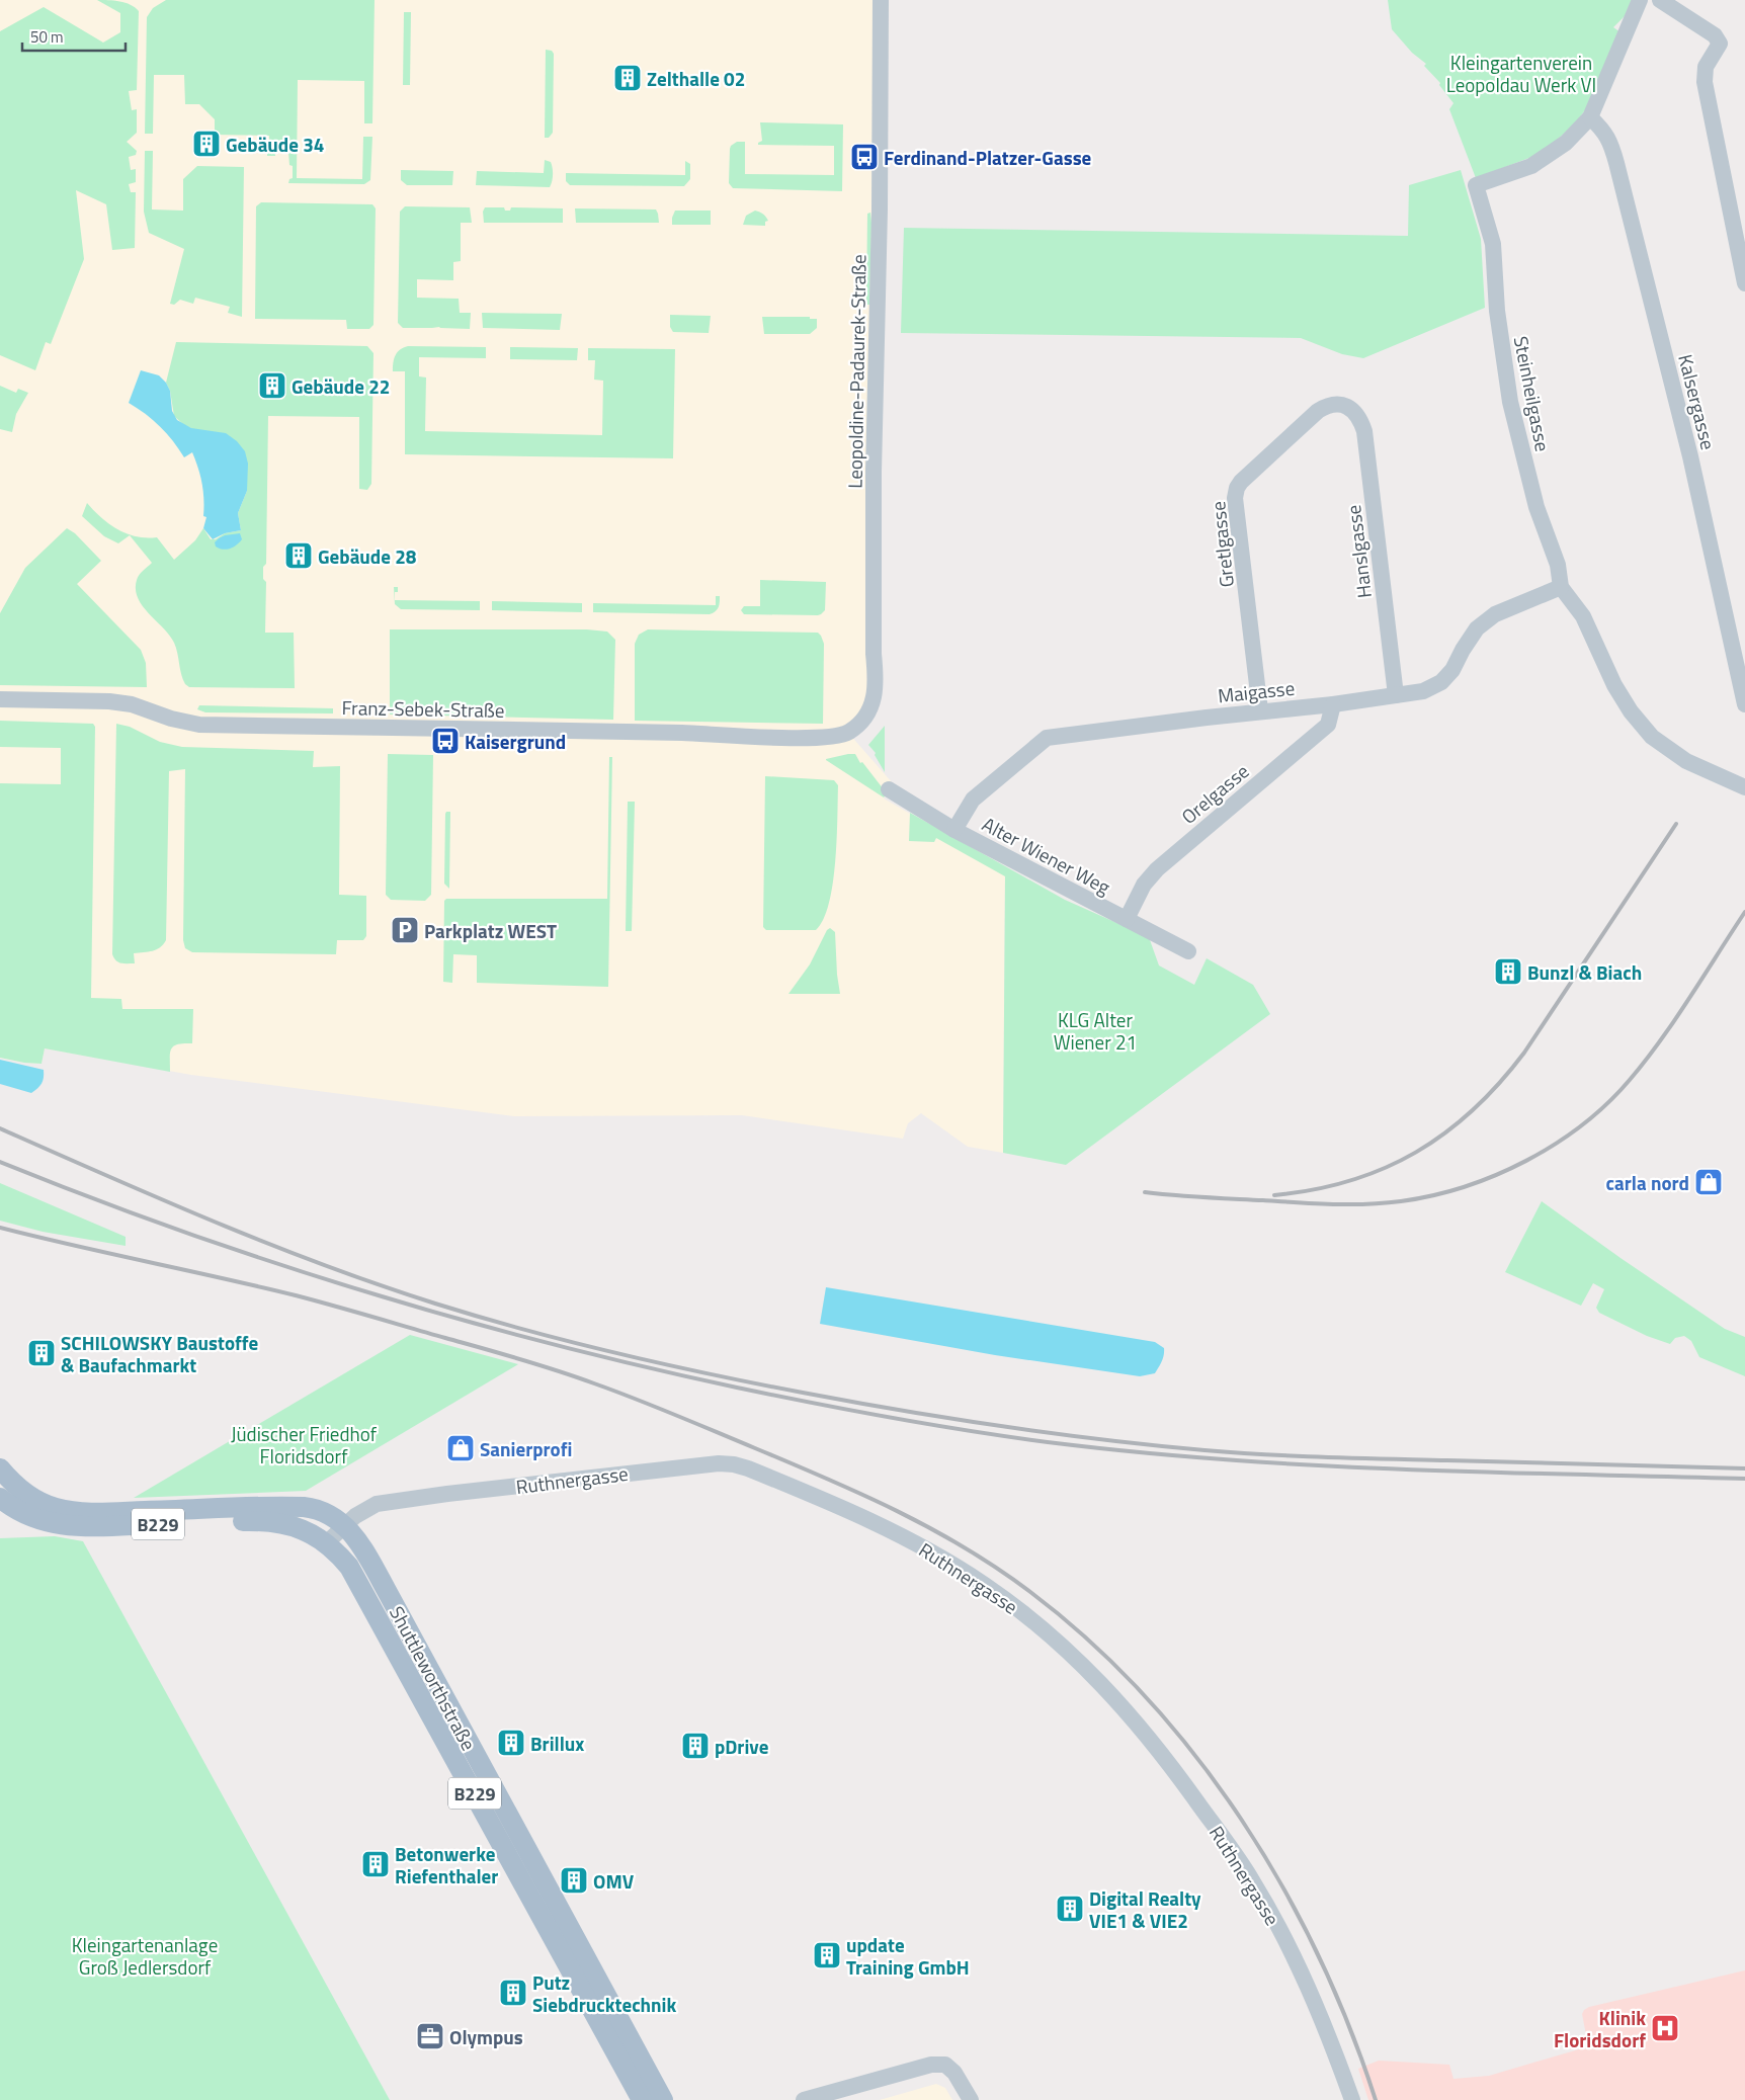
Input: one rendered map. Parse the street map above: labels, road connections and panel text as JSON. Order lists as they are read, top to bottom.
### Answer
{
  "streets": {
    "main road": ["B229", "Shuttleworthstraße"],
    "street": [
      "Leopoldine-Padaurek-Straße",
      "Steinheilgasse",
      "Kalsergasse",
      "Gretlgasse",
      "Hanslgasse",
      "Maigasse",
      "Franz-Sebek-Straße",
      "Orelgasse",
      "Alter Wiener Weg",
      "Ruthnergasse"
    ]
  },
  "crossings": [
    ["Leopoldine-Padaurek-Straße", "Franz-Sebek-Straße"],
    ["Steinheilgasse", "Kalsergasse"],
    ["Steinheilgasse", "Maigasse"],
    ["Gretlgasse", "Hanslgasse"],
    ["Gretlgasse", "Maigasse"],
    ["Hanslgasse", "Maigasse"],
    ["Maigasse", "Orelgasse"],
    ["Maigasse", "Alter Wiener Weg"],
    ["Orelgasse", "Alter Wiener Weg"],
    ["Ruthnergasse", "B229"],
    ["Ruthnergasse", "Shuttleworthstraße"],
    ["B229", "Shuttleworthstraße"]
  ],
  "parks": [
    "Kleingartenverein Leopoldau Werk VI",
    "KLG Alter Wiener 21",
    "Jüdischer Friedhof Floridsdorf",
    "Kleingartenanlage Groß Jedlersdorf"
  ],
  "places": {
    "building": [
      "Zelthalle 02",
      "Gebäude 34",
      "Gebäude 22",
      "Gebäude 28",
      "Bunzl & Biach",
      "SCHILOWSKY Baustoffe & Baufachmarkt",
      "Brillux",
      "pDrive",
      "Betonwerke Riefenthaler",
      "OMV",
      "Digital Realty VIE1 & VIE2",
      "update Training GmbH",
      "Putz Siebdrucktechnik"
    ],
    "bus stop": ["Ferdinand-Platzer-Gasse", "Kaisergrund"],
    "parking": ["Parkplatz WEST"],
    "shop": ["carla nord", "Sanierprofi"],
    "hospital": ["Klinik Floridsdorf"],
    "office": ["Olympus"]
  },
  "scale_bar": "50 m"
}
